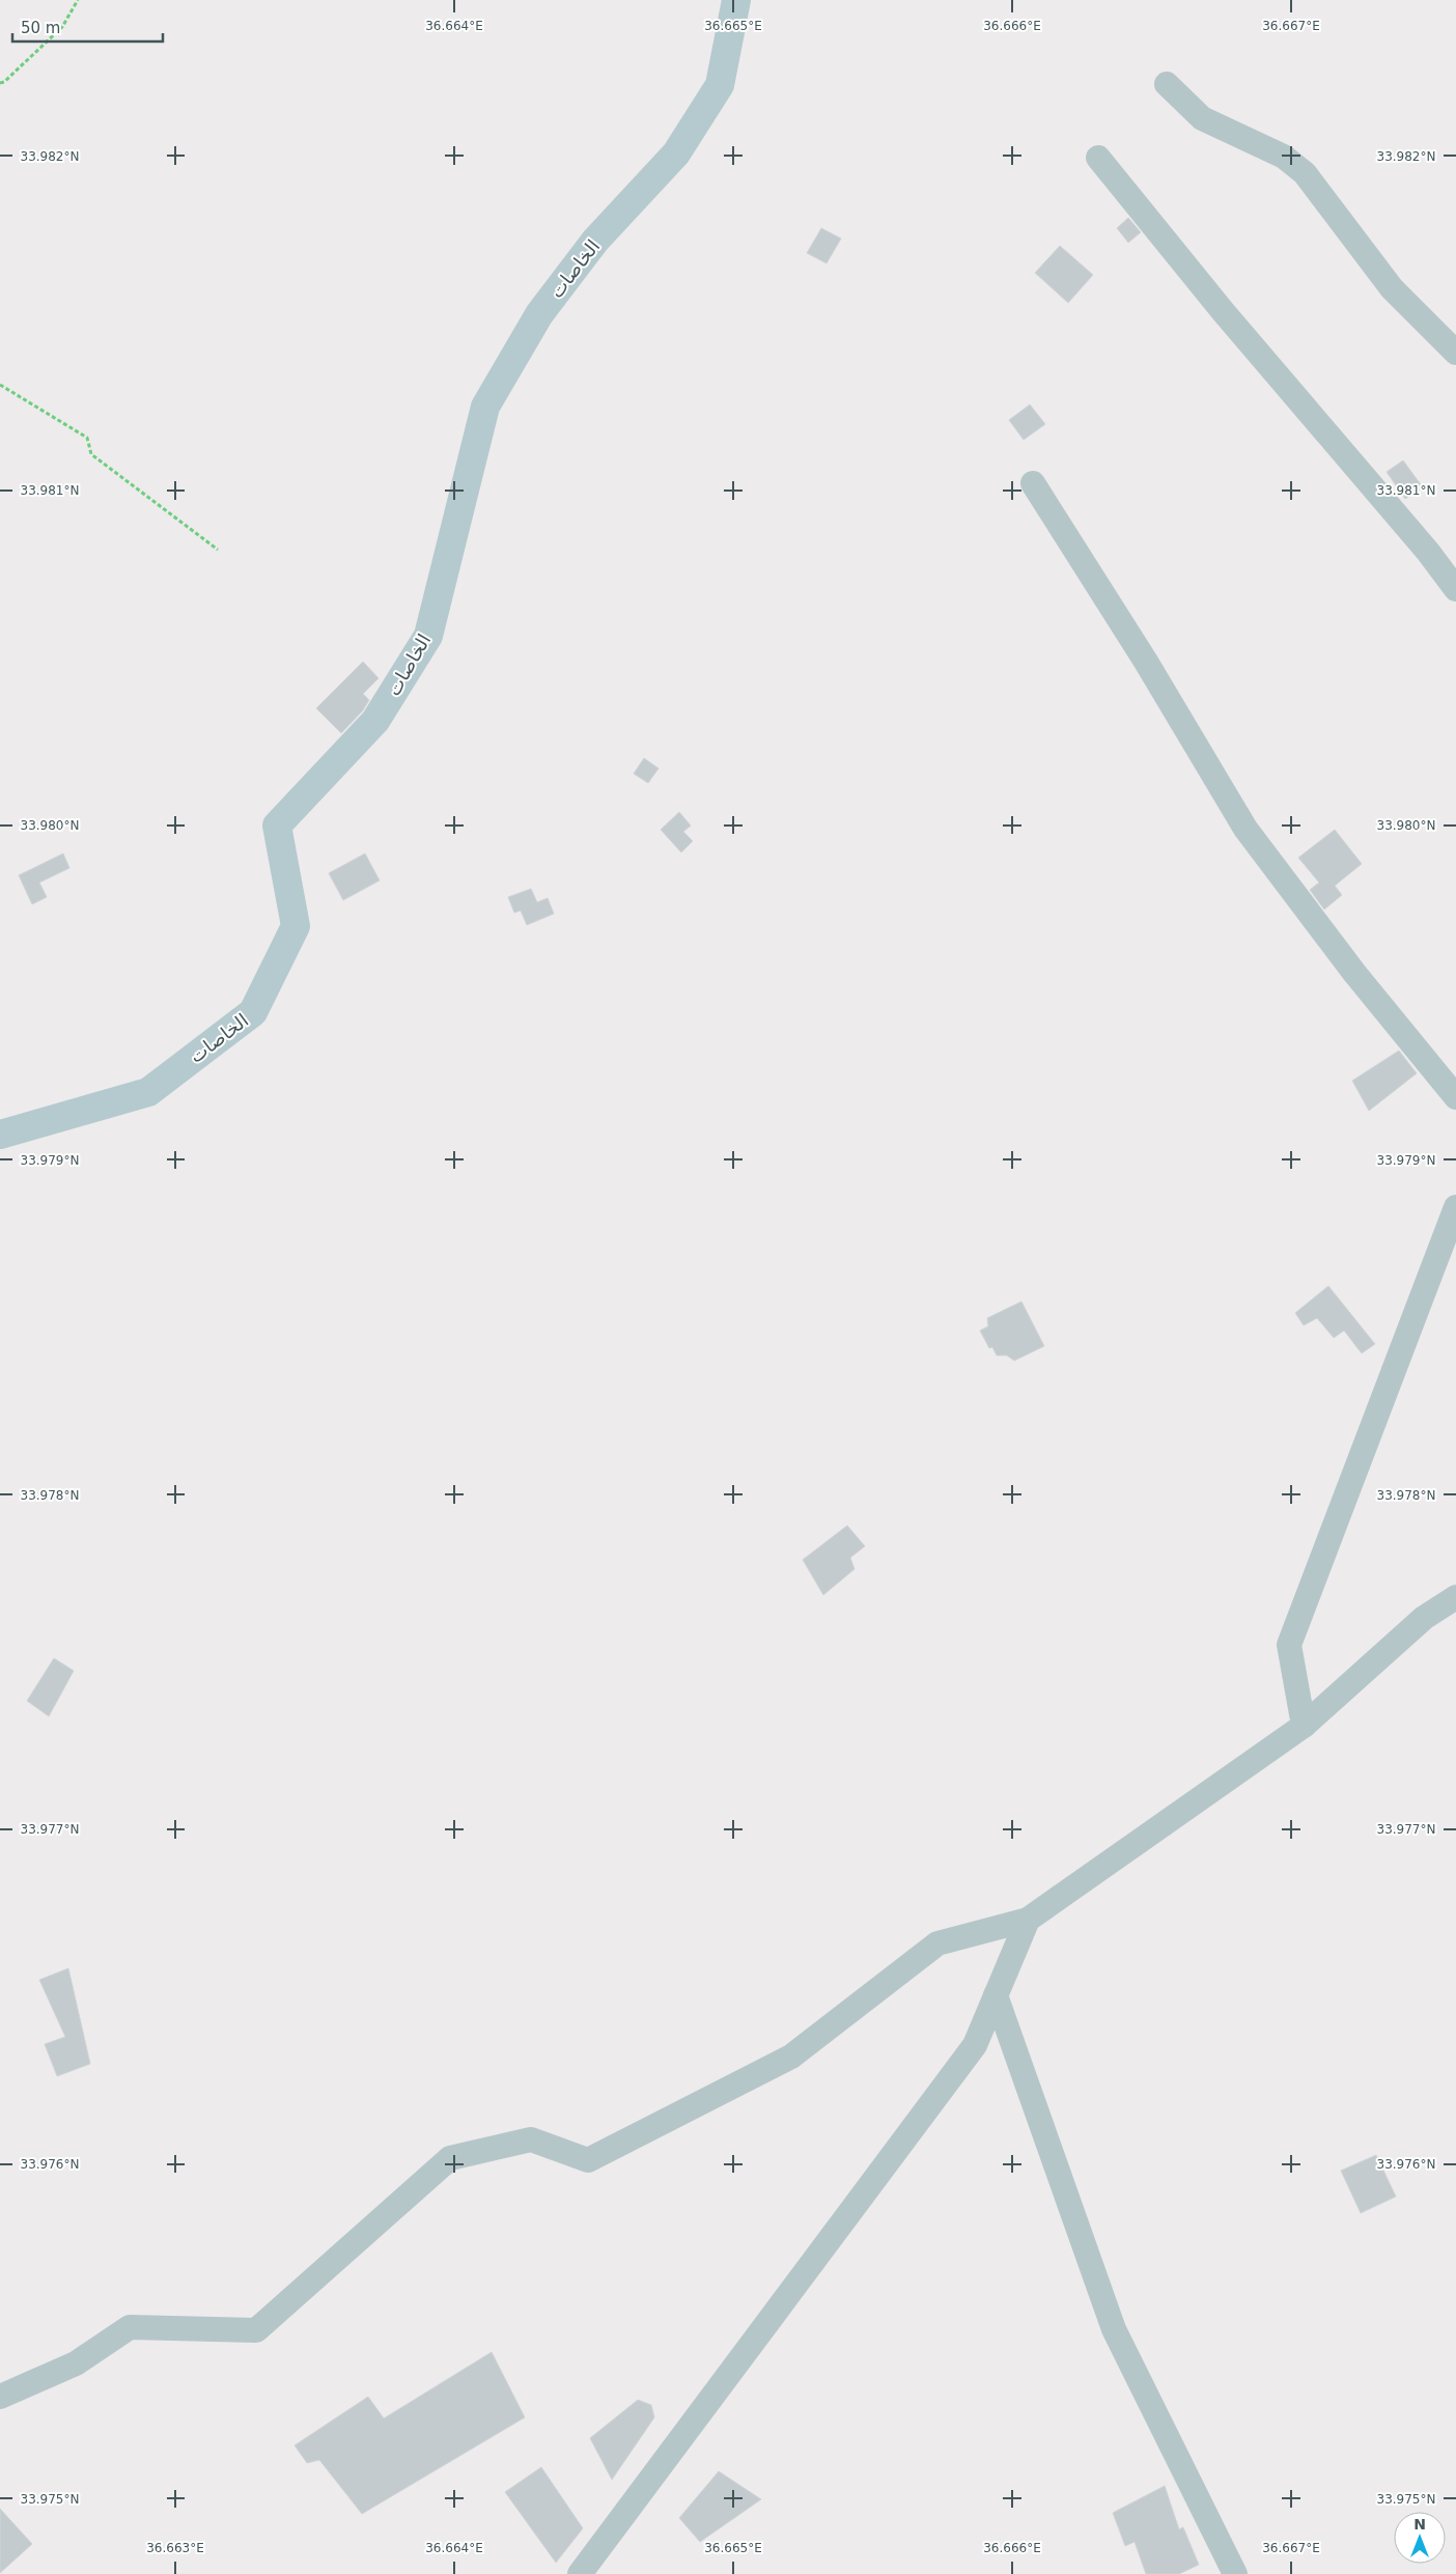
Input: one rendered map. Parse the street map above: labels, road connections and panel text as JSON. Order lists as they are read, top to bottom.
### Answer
{
  "streets": {
    "street": ["الخاصات"]
  },
  "scale_bar": "50 m",
  "north": "top",
  "coordinates": [
    "36.664°E",
    "36.665°E",
    "36.666°E",
    "36.667°E",
    "33.982°N",
    "33.981°N",
    "33.980°N",
    "33.979°N",
    "33.978°N",
    "33.977°N",
    "33.976°N",
    "33.975°N",
    "36.663°E"
  ]
}
